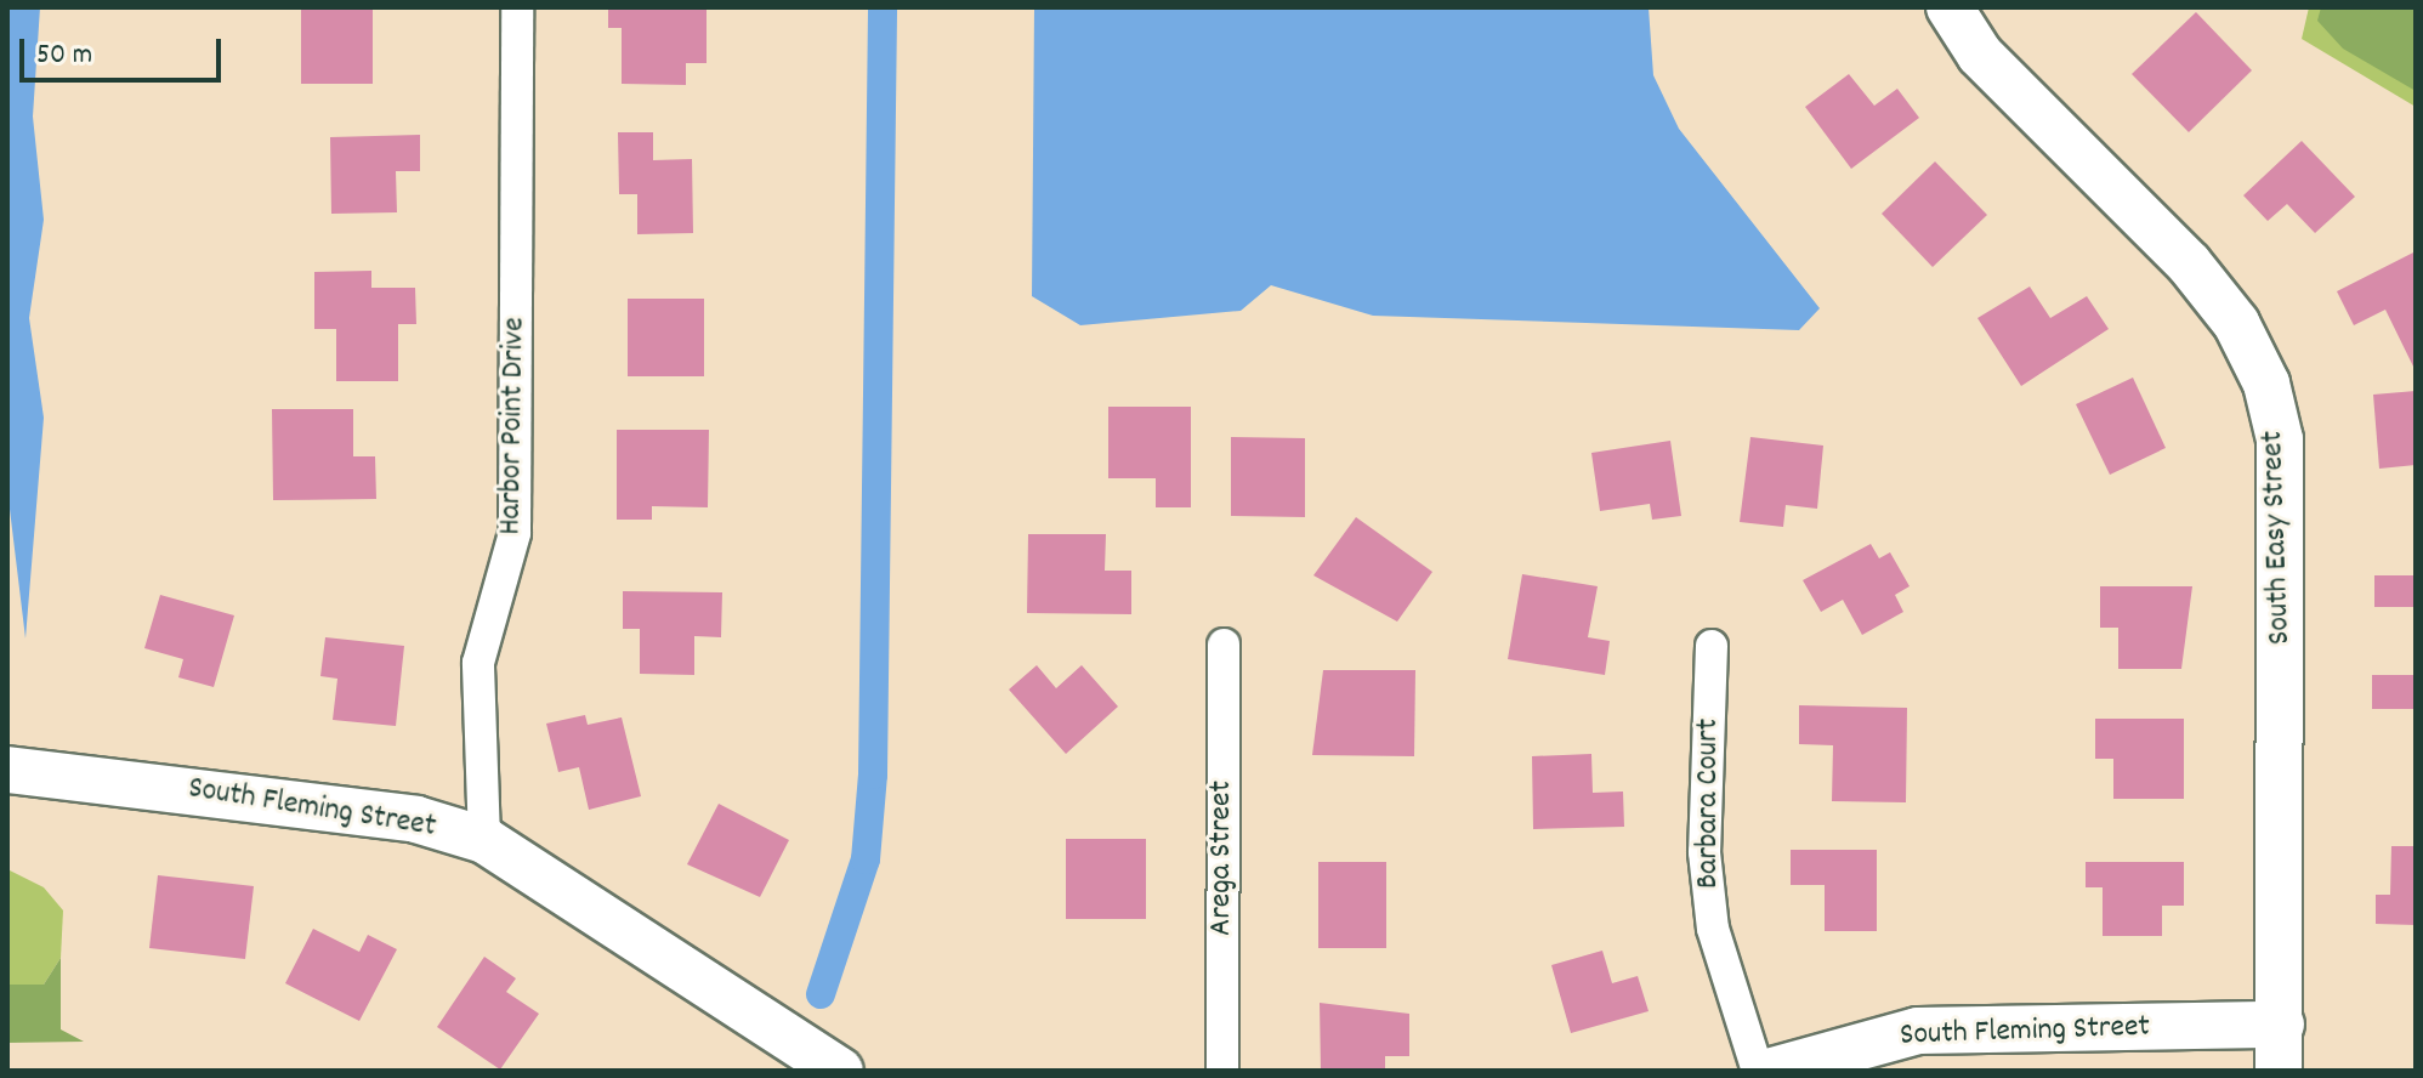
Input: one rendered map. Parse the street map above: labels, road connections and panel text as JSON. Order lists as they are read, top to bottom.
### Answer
{
  "streets": {
    "street": [
      "Harbor Point Drive",
      "South Easy Street",
      "Barbara Court",
      "South Fleming Street",
      "Arega Street"
    ]
  },
  "crossings": [
    ["Harbor Point Drive", "South Fleming Street"],
    ["South Easy Street", "South Fleming Street"]
  ],
  "scale_bar": "50 m"
}
